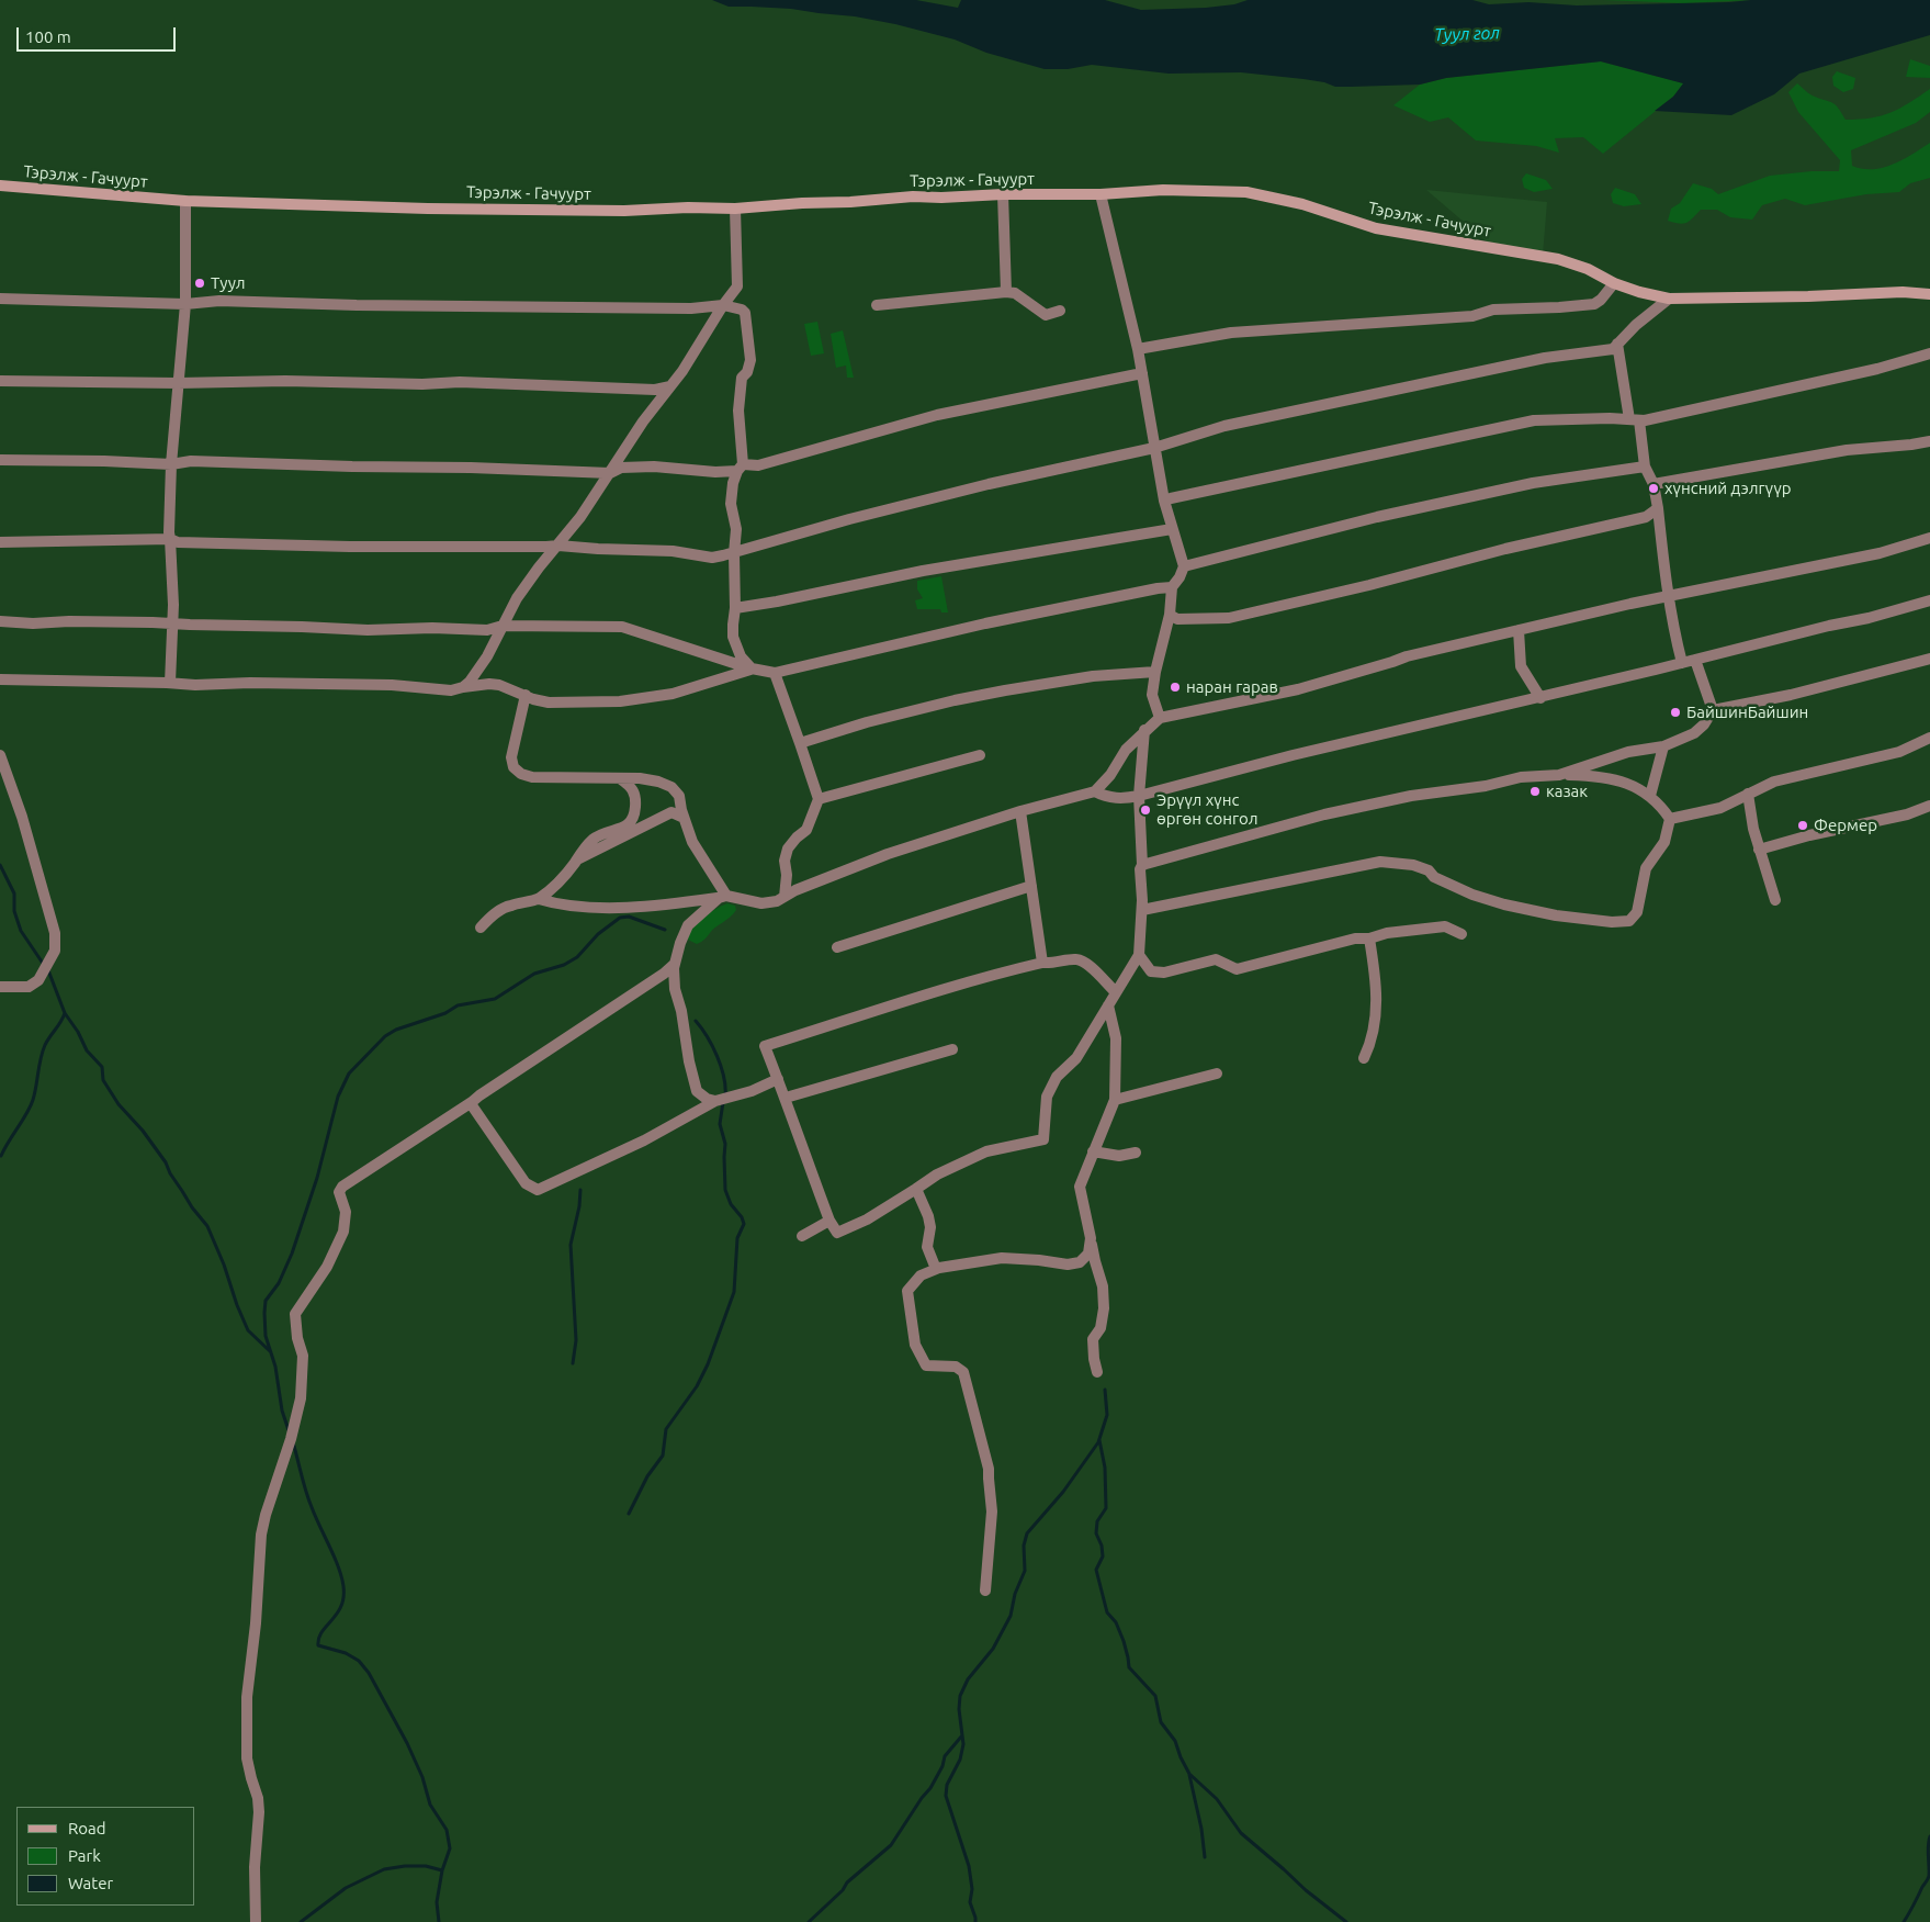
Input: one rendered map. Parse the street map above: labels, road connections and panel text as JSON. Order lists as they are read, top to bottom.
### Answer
{
  "streets": {
    "main road": ["Тэрэлж - Гачуурт"]
  },
  "water": ["Туул гол"],
  "places": [
    "Туул",
    "хүнсний дэлгүүр",
    "наран гарав",
    "БайшинБайшин",
    "казак",
    "Эрүүл хүнс өргөн сонгол",
    "Фермер"
  ],
  "legend": ["Road", "Park", "Water"],
  "scale_bar": "100 m"
}
